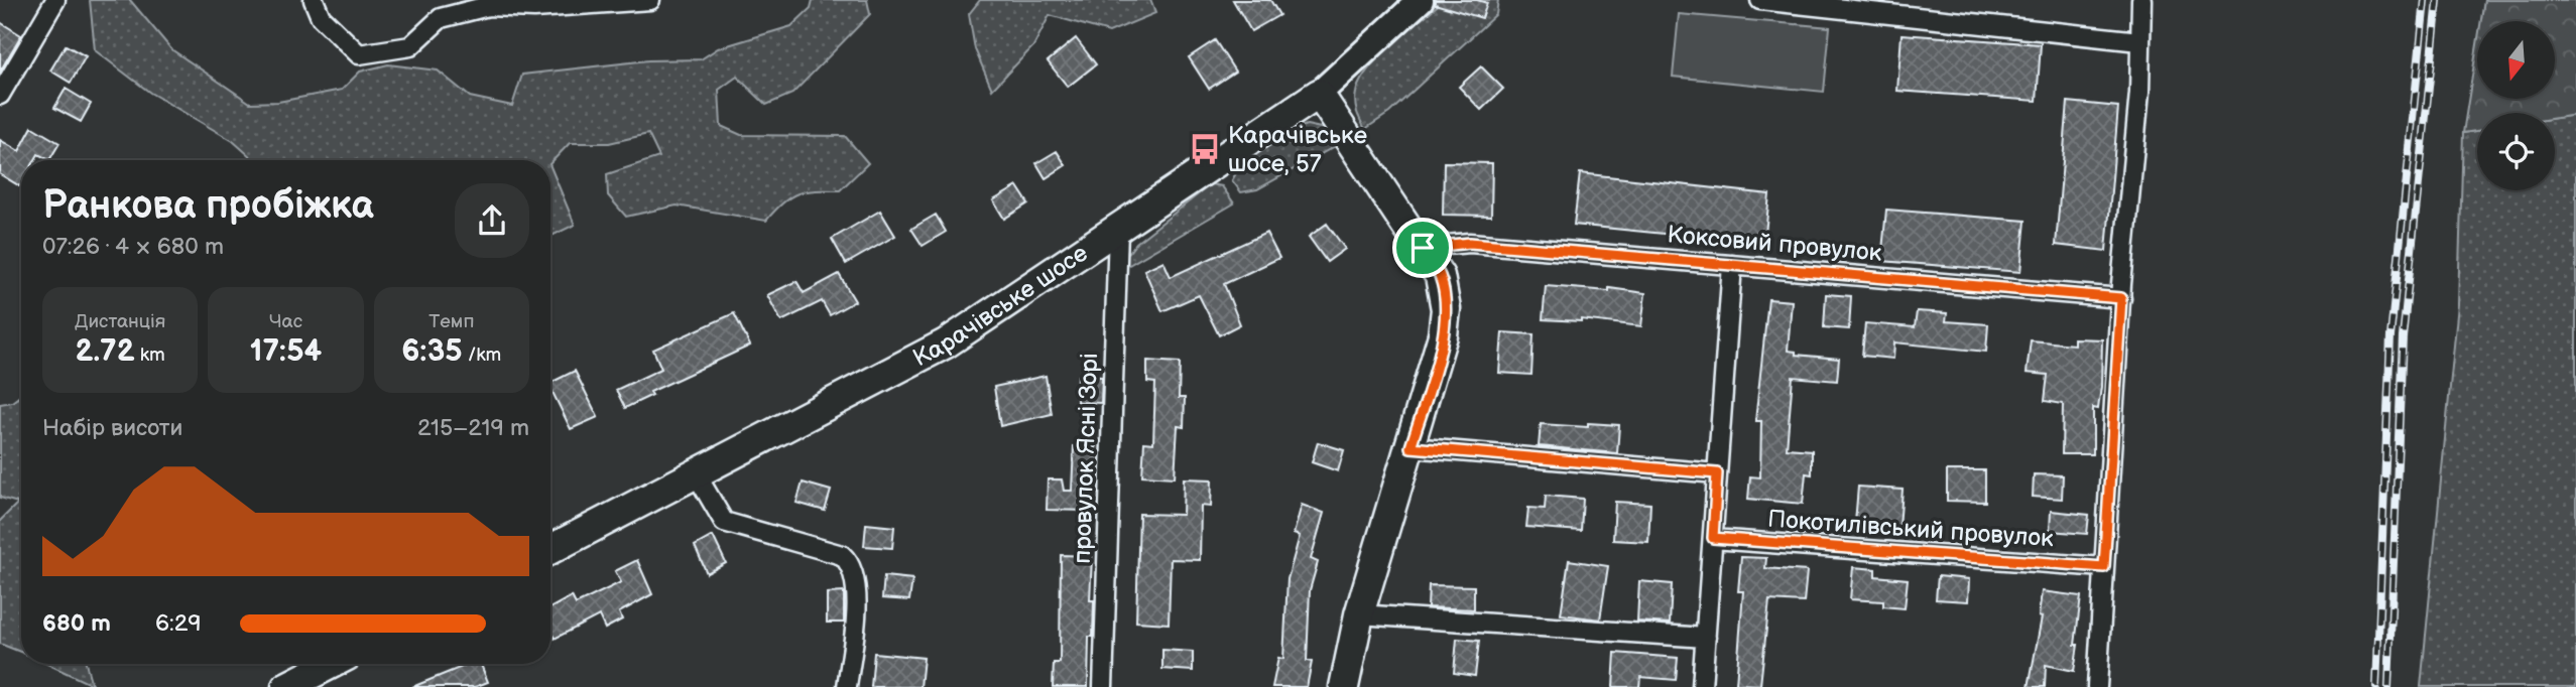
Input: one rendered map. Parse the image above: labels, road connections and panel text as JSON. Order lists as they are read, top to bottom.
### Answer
{
  "streets": {
    "main road": ["Карачівське шосе"],
    "street": ["Коксовий провулок", "провулок Ясні Зорі", "Покотилівський провулок"]
  },
  "crossings": [
    ["Карачівське шосе", "провулок Ясні Зорі"]
  ],
  "places": {
    "bus stop": ["Карачівське шосе, 57"]
  },
  "north": "bottom",
  "page": {
    "heading": ["Ранкова пробіжка", "07:26 · 4 × 680 m"],
    "stats": [
      ["Дистанція", "2.72 km"],
      ["Час", "17:54"],
      ["Темп", "6:35 /km"]
    ],
    "chart": ["Набір висоти", "215–219 m"],
    "list": [
      {
        "name": "680 m",
        "note": "6:29"
      }
    ]
  }
}
